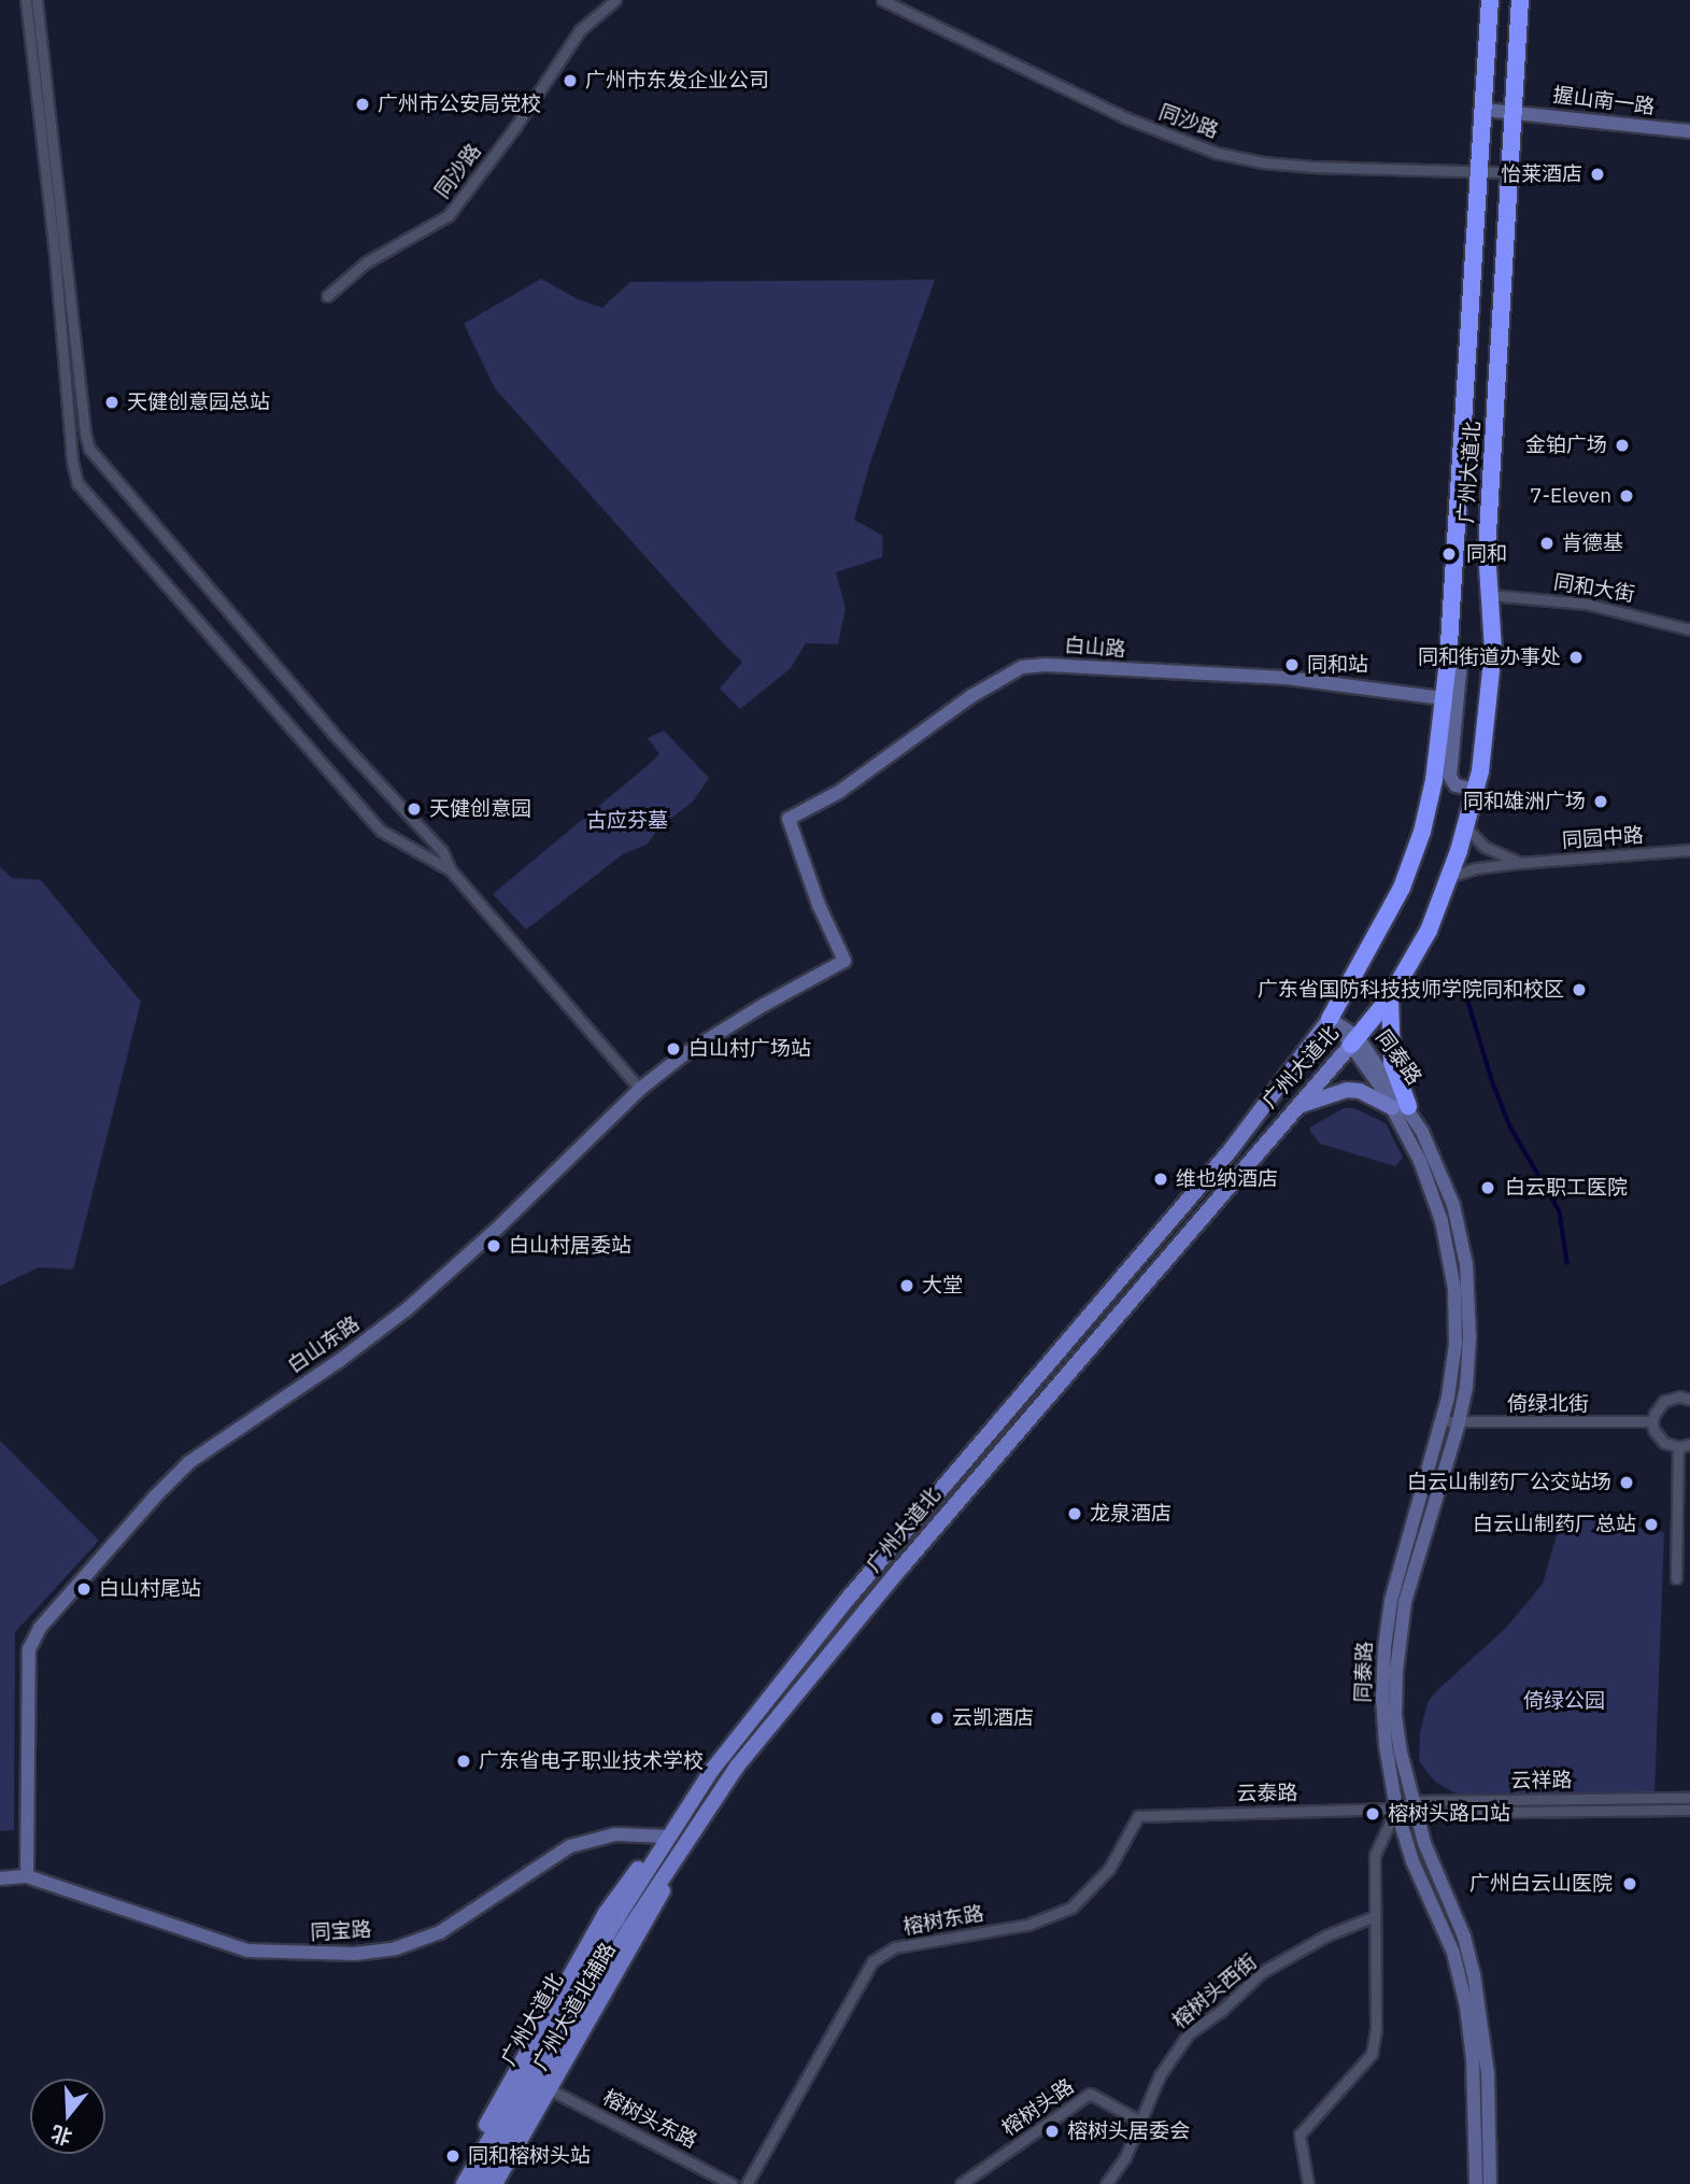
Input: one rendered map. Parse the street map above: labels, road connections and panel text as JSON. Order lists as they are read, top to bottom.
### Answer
{
  "streets": {
    "highway": ["广州大道北"],
    "main road": ["广州大道北辅路"],
    "street": [
      "握山南一路",
      "同沙路",
      "同和大街",
      "白山路",
      "同园中路",
      "同泰路",
      "白山东路",
      "倚绿北街",
      "云祥路",
      "云泰路",
      "榕树东路",
      "同宝路",
      "榕树头西街",
      "榕树头路",
      "榕树头东路"
    ]
  },
  "crossings": [
    ["握山南一路", "广州大道北"],
    ["同沙路", "广州大道北"],
    ["广州大道北", "同和大街"],
    ["广州大道北", "白山路"],
    ["广州大道北", "同园中路"],
    ["广州大道北", "同泰路"],
    ["广州大道北", "同宝路"],
    ["广州大道北", "广州大道北辅路"],
    ["白山路", "白山东路"],
    ["同泰路", "倚绿北街"],
    ["同泰路", "云祥路"],
    ["同泰路", "云泰路"],
    ["白山东路", "同宝路"],
    ["云祥路", "云泰路"],
    ["云泰路", "榕树东路"],
    ["同宝路", "广州大道北辅路"],
    ["榕树头西街", "榕树头路"],
    ["广州大道北辅路", "榕树头东路"]
  ],
  "parks": ["古应芬墓", "倚绿公园"],
  "places": [
    "广州市东发企业公司",
    "广州市公安局党校",
    "怡莱酒店",
    "天健创意园总站",
    "金铂广场",
    "7-Eleven",
    "肯德基",
    "同和",
    "同和街道办事处",
    "同和站",
    "同和雄洲广场",
    "天健创意园",
    "广东省国防科技技师学院同和校区",
    "白山村广场站",
    "维也纳酒店",
    "白云职工医院",
    "白山村居委站",
    "大堂",
    "白云山制药厂公交站场",
    "龙泉酒店",
    "白云山制药厂总站",
    "白山村尾站",
    "云凯酒店",
    "广东省电子职业技术学校",
    "榕树头路口站",
    "广州白云山医院",
    "榕树头居委会",
    "同和榕树头站"
  ],
  "north": "bottom"
}
